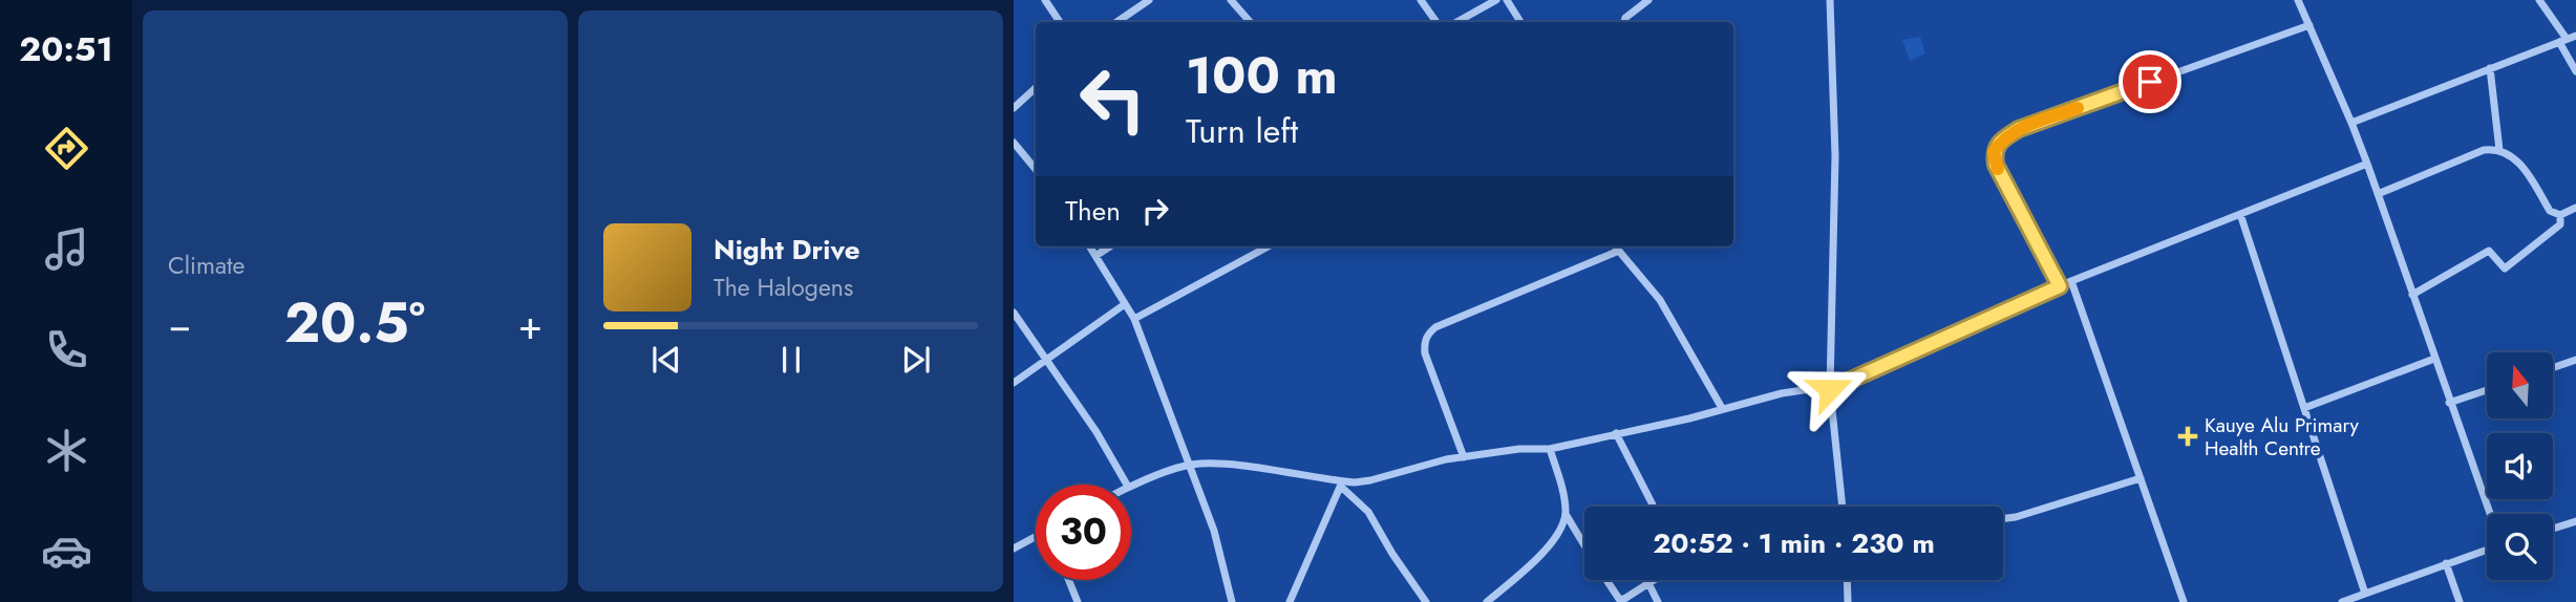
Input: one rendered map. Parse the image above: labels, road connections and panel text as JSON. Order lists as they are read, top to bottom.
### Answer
{
  "places": {
    "health": ["Kauye Alu Primary Health Centre"]
  },
  "north": "top",
  "page": {
    "tabs": "20:51",
    "tile": "Climate",
    "turn": ["100 m", "Turn left"],
    "then": "Then",
    "song": ["Night Drive", "The Halogens"],
    "heat": ["−", "20.5°", "+"],
    "limit": "30",
    "trip": "20:52 · 1 min · 230 m"
  }
}
